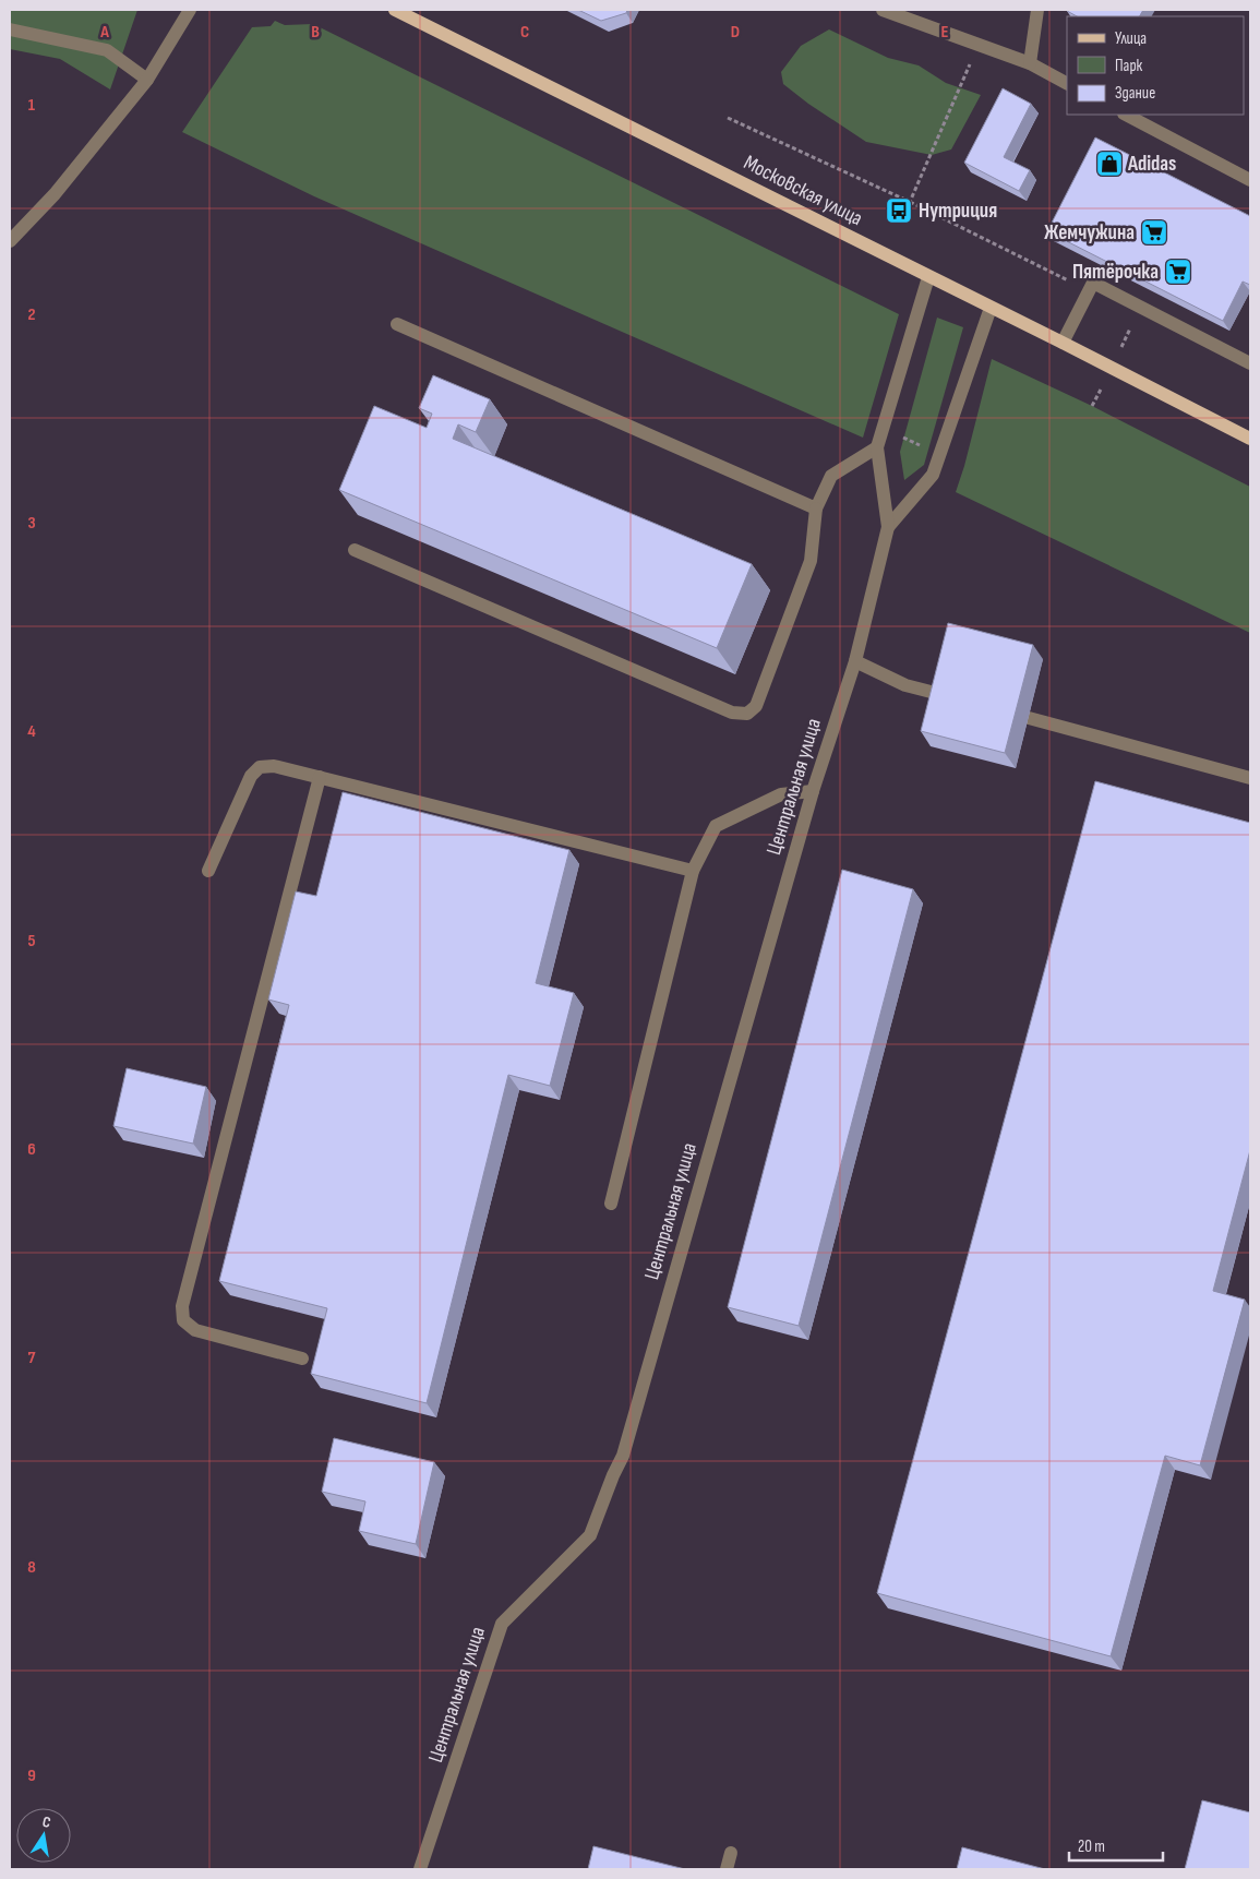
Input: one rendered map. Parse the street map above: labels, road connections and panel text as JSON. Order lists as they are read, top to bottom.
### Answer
{
  "streets": {
    "main road": ["Московская улица"],
    "street": ["Центральная улица"]
  },
  "places": {
    "shop": ["Adidas"],
    "bus stop": ["Нутриция"],
    "supermarket": ["Жемчужина", "Пятёрочка"]
  },
  "legend": ["Улица", "Парк", "Здание"],
  "scale_bar": "20 m",
  "north": "top",
  "grid": {
    "columns": [
      "A",
      "B",
      "C",
      "D",
      "E"
    ],
    "rows": [
      "1",
      "2",
      "3",
      "4",
      "5",
      "6",
      "7",
      "8",
      "9"
    ]
  }
}
